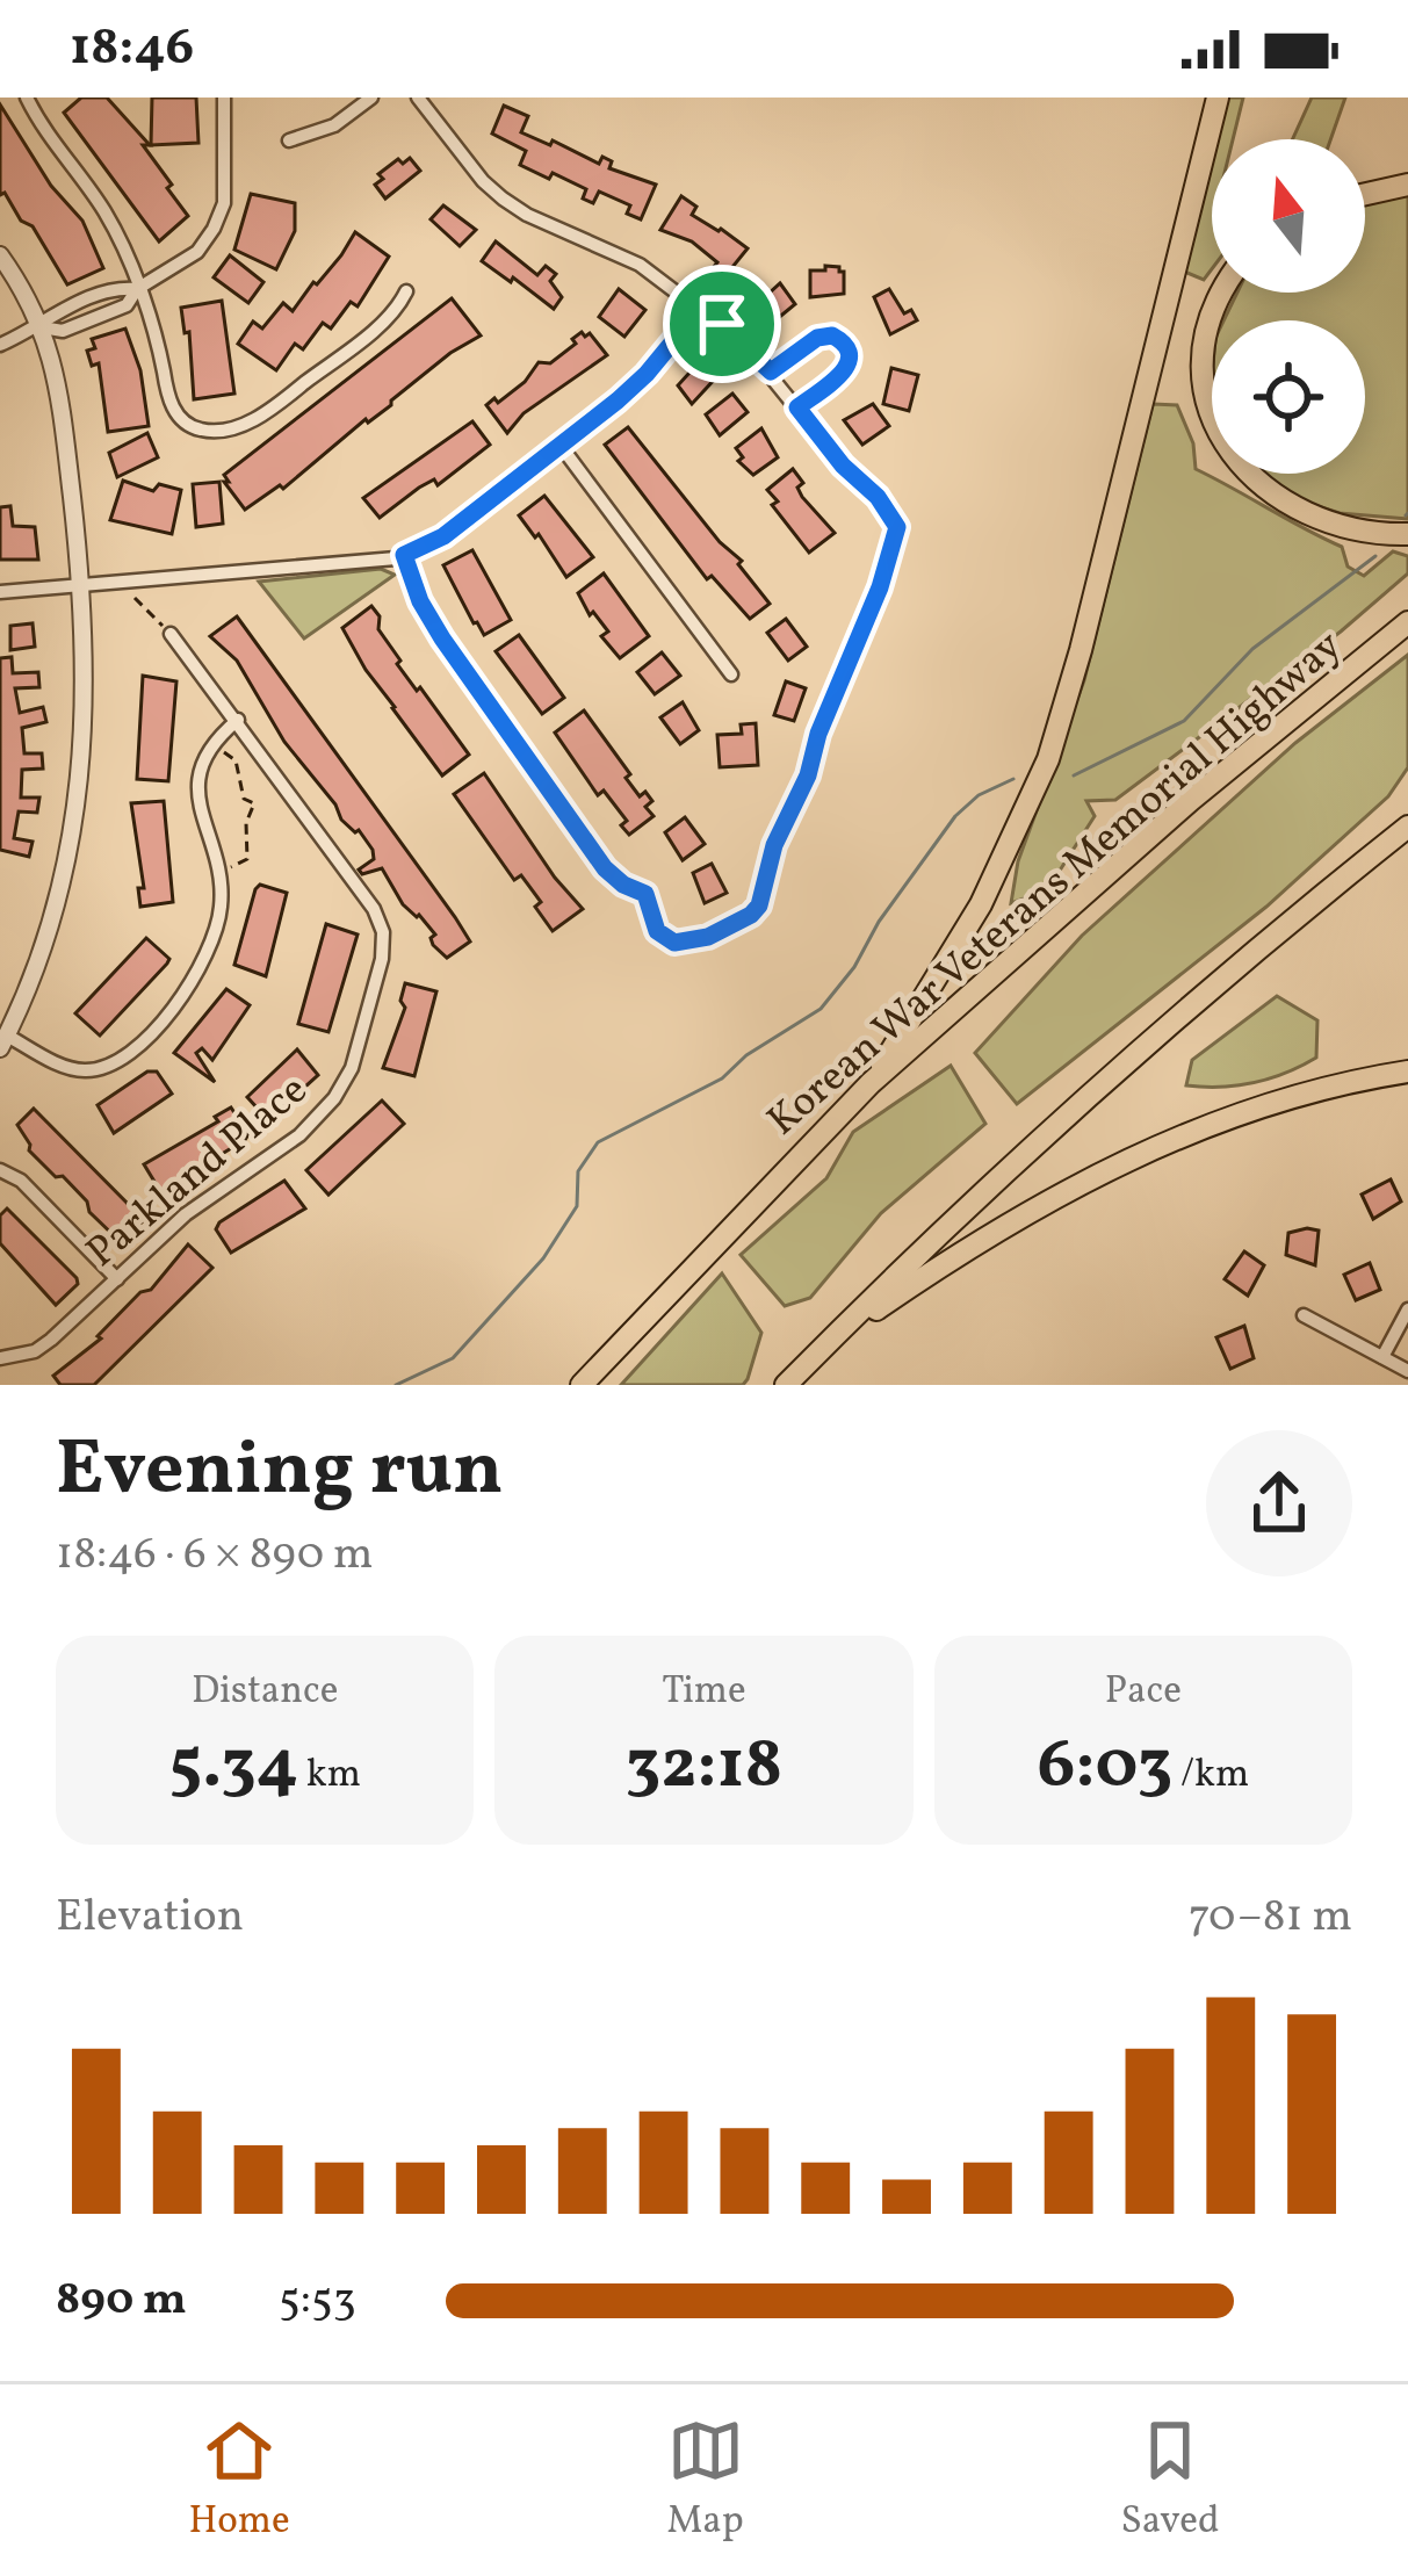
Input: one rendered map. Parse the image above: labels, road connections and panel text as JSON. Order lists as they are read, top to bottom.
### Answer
{
  "streets": {
    "highway": ["Korean War Veterans Memorial Highway"],
    "street": ["Parkland Place"]
  },
  "north": "top",
  "page": {
    "status": "18:46",
    "heading": ["Evening run", "18:46 · 6 × 890 m"],
    "stats": [
      ["Distance", "5.34 km"],
      ["Time", "32:18"],
      ["Pace", "6:03 /km"]
    ],
    "chart": ["Elevation", "70–81 m"],
    "list": [
      {
        "name": "890 m",
        "note": "5:53"
      }
    ],
    "tabs": ["Home", "Map", "Saved"]
  }
}
